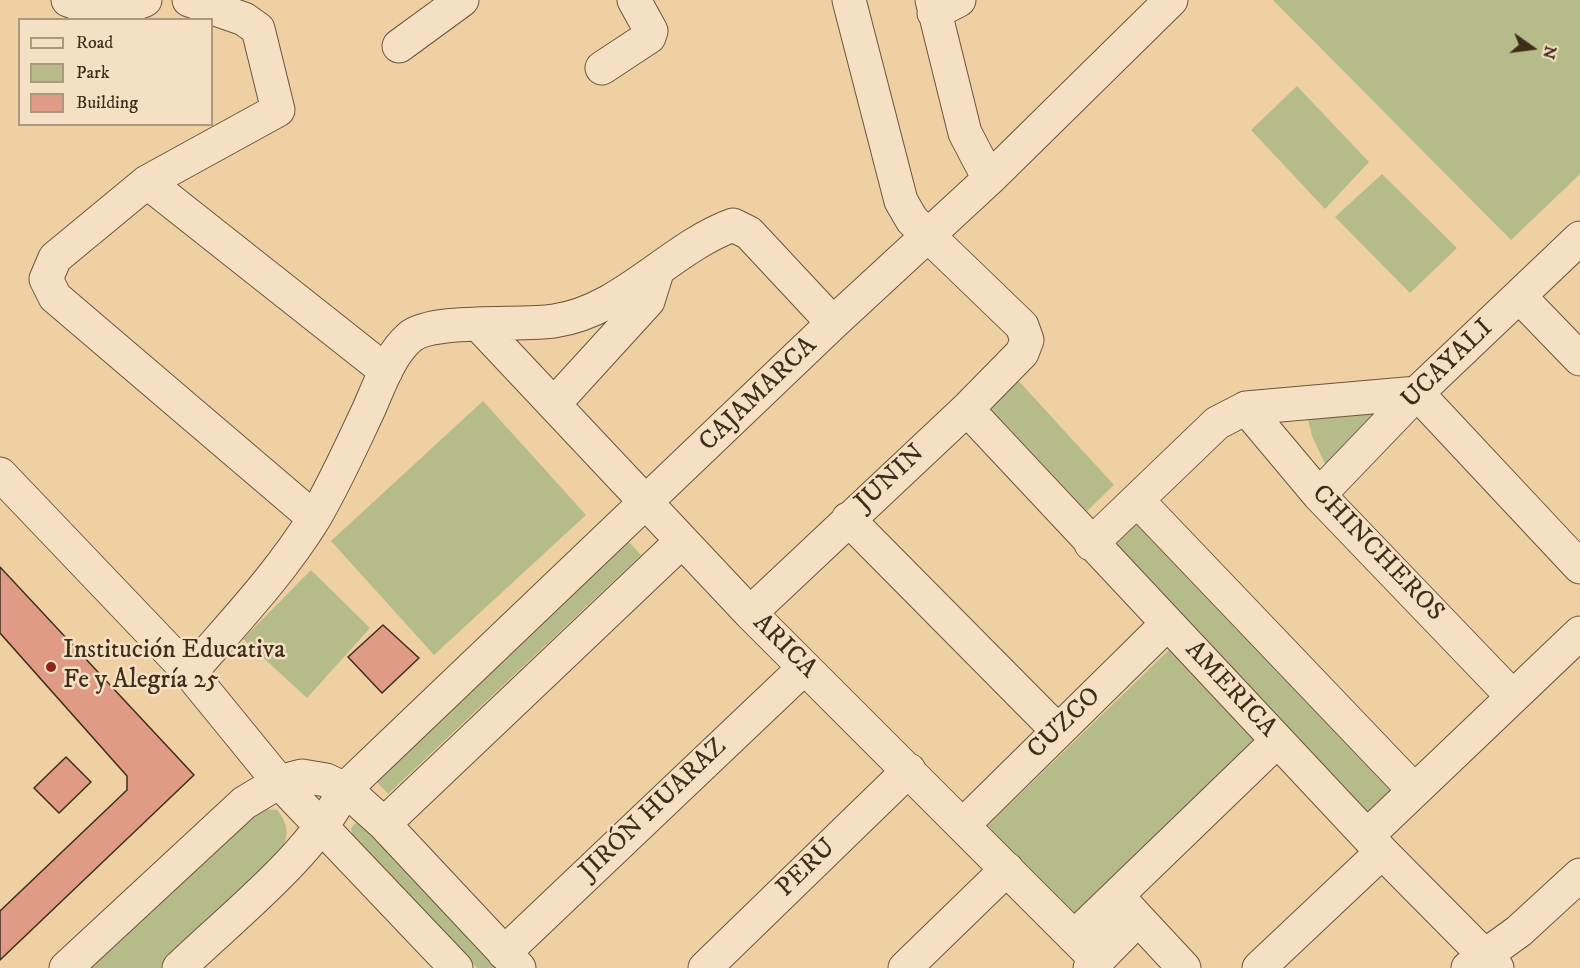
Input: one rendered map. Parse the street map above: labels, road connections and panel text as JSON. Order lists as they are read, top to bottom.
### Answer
{
  "streets": {
    "street": [
      "UCAYALI",
      "CAJAMARCA",
      "JUNIN",
      "CHINCHEROS",
      "ARICA",
      "AMERICA",
      "CUZCO",
      "JIRÓN HUARAZ",
      "PERU"
    ]
  },
  "crossings": [
    ["UCAYALI", "CHINCHEROS"],
    ["CAJAMARCA", "JUNIN"],
    ["CAJAMARCA", "ARICA"],
    ["JUNIN", "ARICA"],
    ["JUNIN", "AMERICA"],
    ["ARICA", "CUZCO"],
    ["ARICA", "JIRÓN HUARAZ"],
    ["ARICA", "PERU"],
    ["AMERICA", "CUZCO"]
  ],
  "places": ["Institución Educativa Fe y Alegría 25"],
  "legend": ["Road", "Park", "Building"],
  "north": "right"
}
